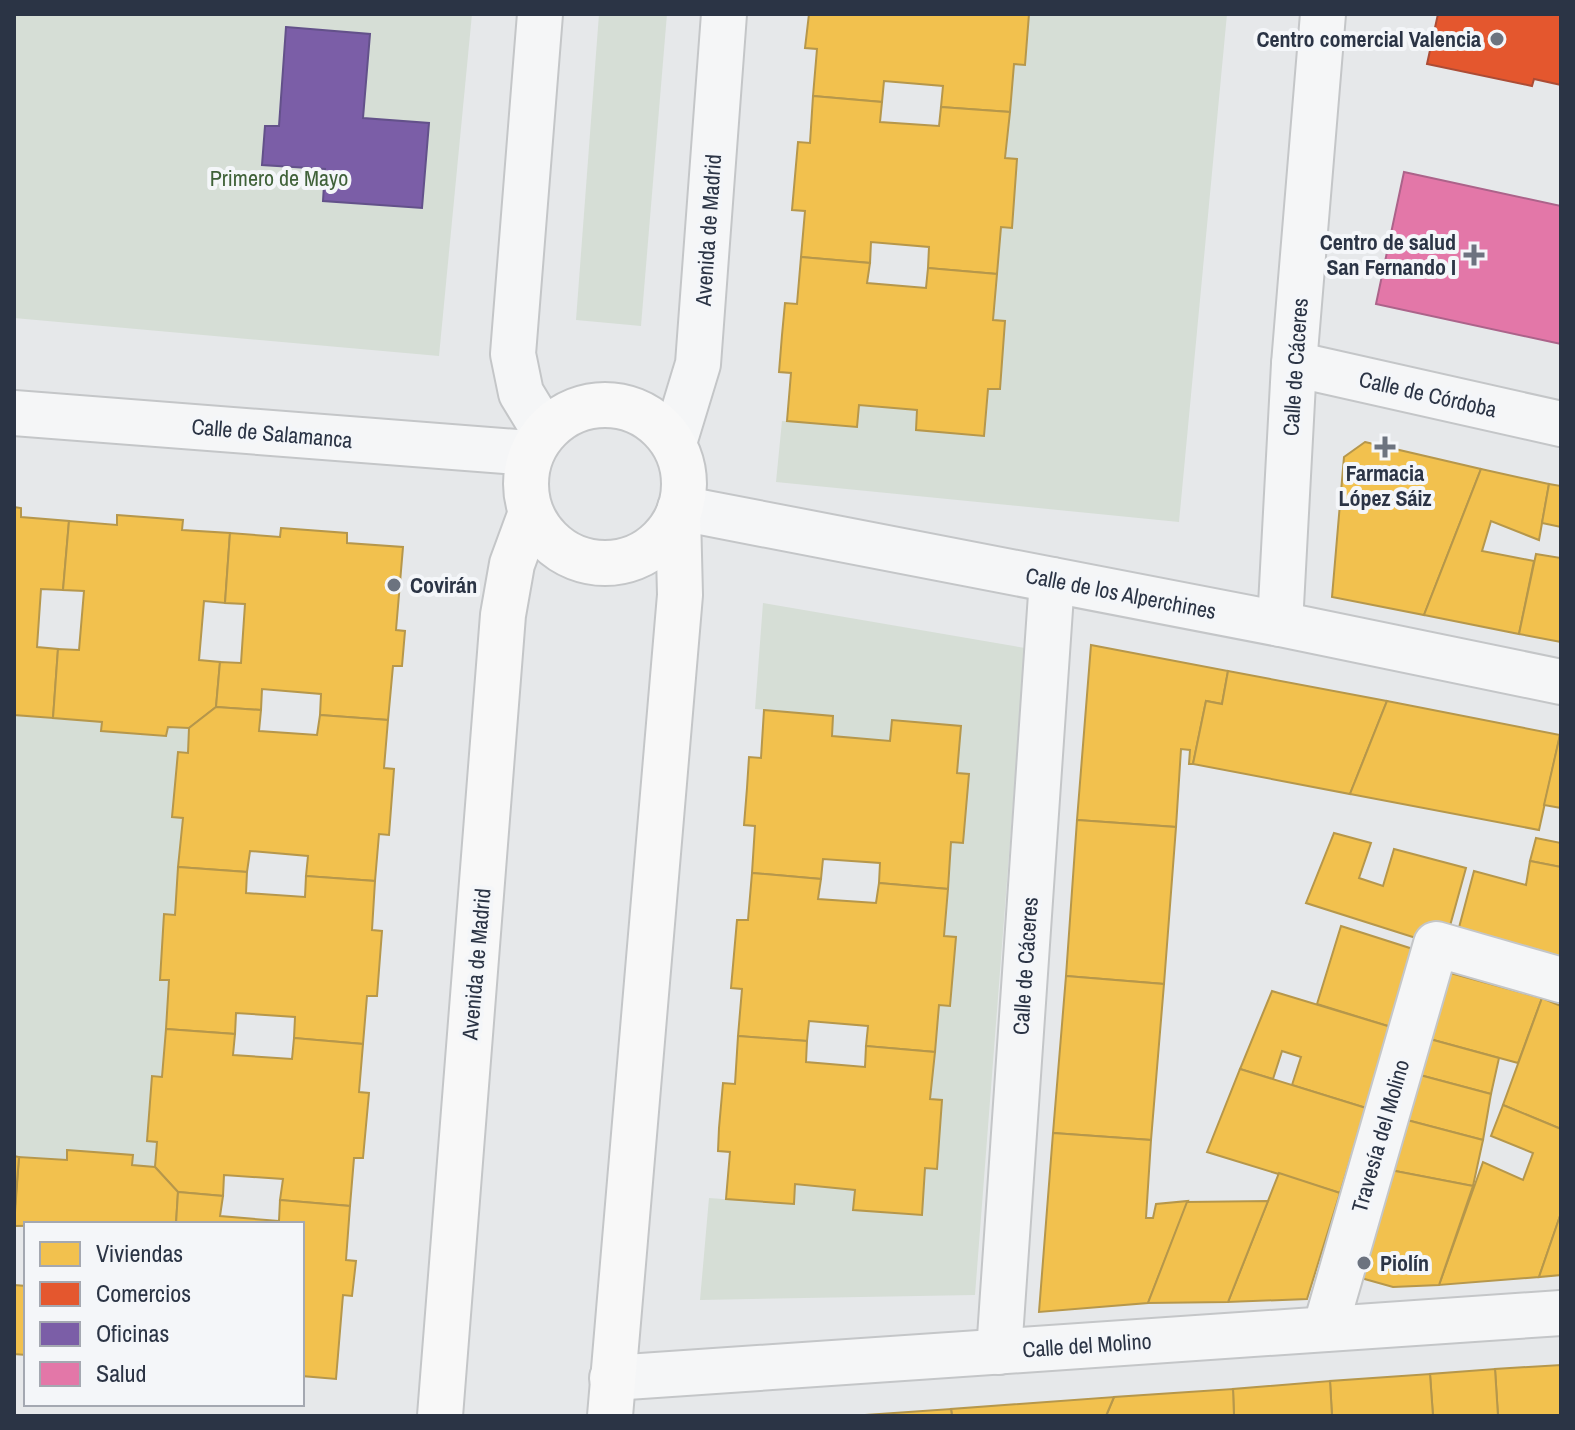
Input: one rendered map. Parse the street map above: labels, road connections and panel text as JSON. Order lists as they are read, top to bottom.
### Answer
{
  "streets": {
    "street": [
      "Avenida de Madrid",
      "Calle de Cáceres",
      "Calle de Córdoba",
      "Calle de Salamanca",
      "Calle de los Alperchines",
      "Travesía del Molino",
      "Calle del Molino"
    ]
  },
  "crossings": [
    ["Avenida de Madrid", "Calle de Salamanca"],
    ["Avenida de Madrid", "Calle de los Alperchines"],
    ["Calle de Cáceres", "Calle de Córdoba"],
    ["Calle de Cáceres", "Calle de los Alperchines"],
    ["Calle de Cáceres", "Calle del Molino"],
    ["Calle de Salamanca", "Calle de los Alperchines"],
    ["Travesía del Molino", "Calle del Molino"]
  ],
  "parks": ["Primero de Mayo"],
  "places": {
    "other": ["Centro comercial Valencia", "Covirán", "Piolín"],
    "health": ["Centro de salud San Fernando I", "Farmacia López Sáiz"]
  },
  "legend": [
    "Viviendas",
    "Comercios",
    "Oficinas",
    "Salud"
  ]
}
